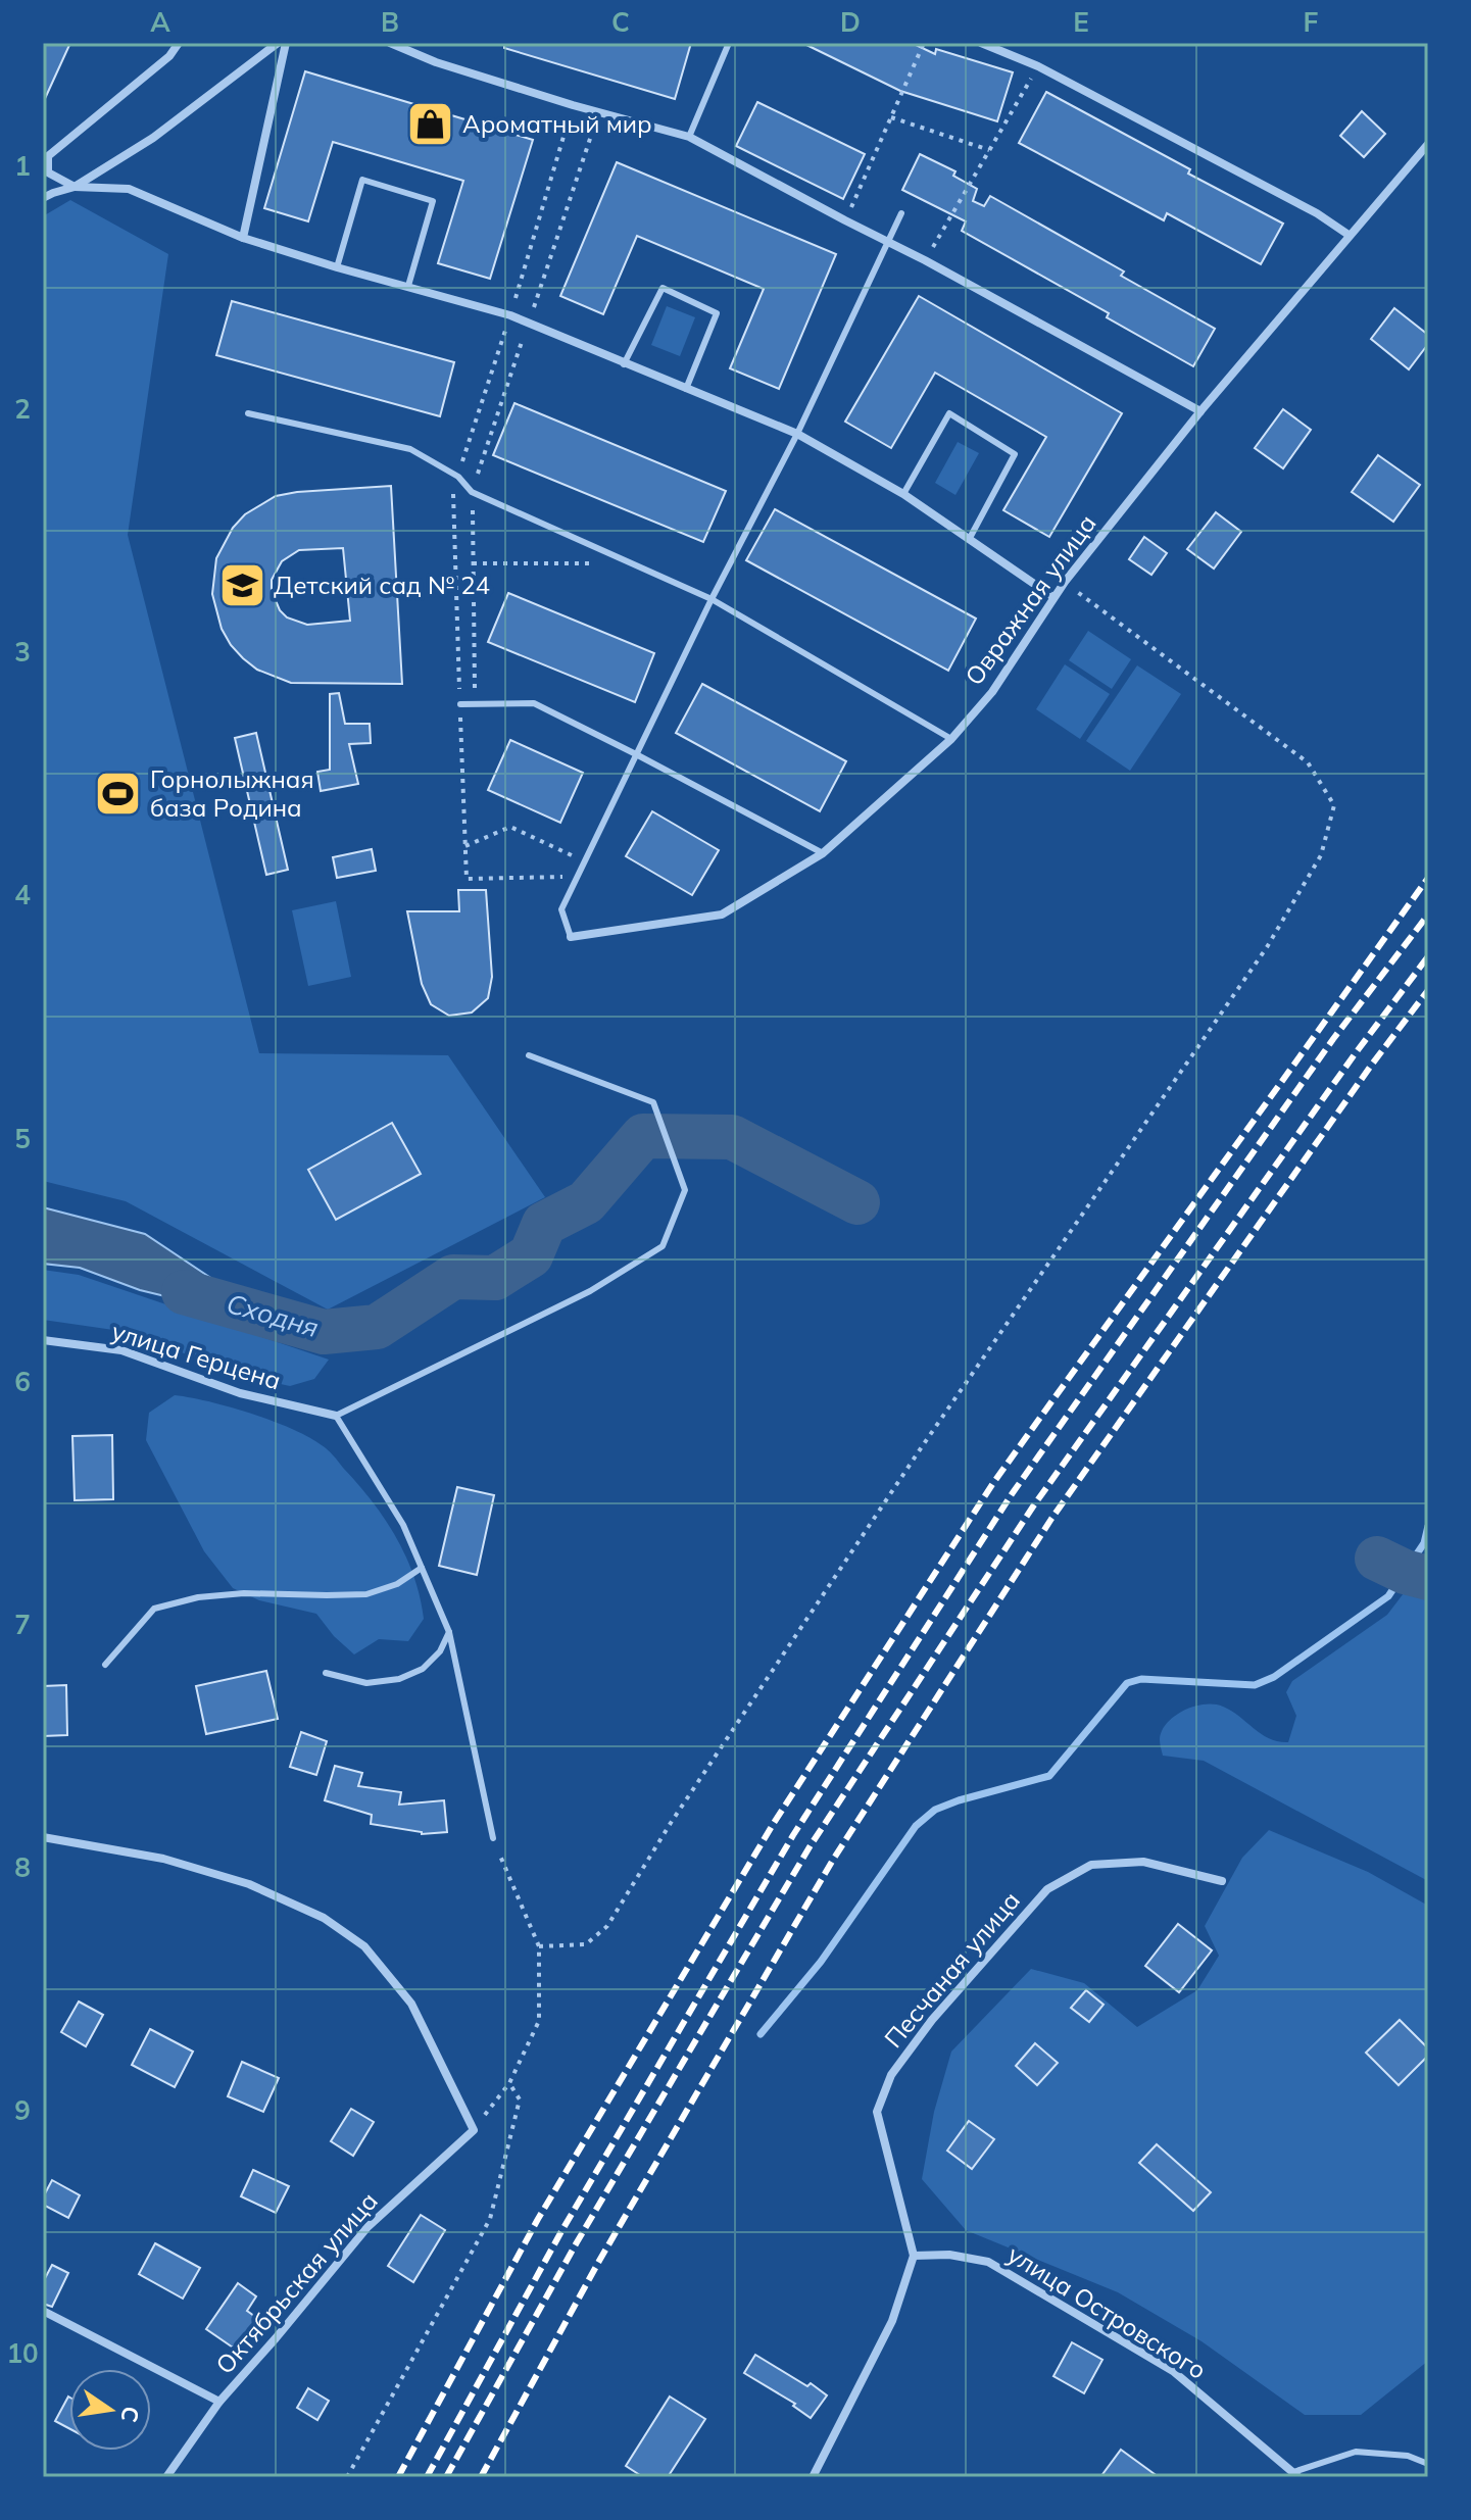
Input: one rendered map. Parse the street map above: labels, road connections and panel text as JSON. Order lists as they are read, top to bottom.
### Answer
{
  "streets": {
    "street": [
      "Овражная улица",
      "улица Герцена",
      "Песчаная улица",
      "Октябрьская улица",
      "улица Островского"
    ]
  },
  "crossings": [
    ["Песчаная улица", "улица Островского"]
  ],
  "water": ["Сходня"],
  "places": {
    "shop": ["Ароматный мир"],
    "school or university": ["Детский сад № 24"],
    "sports": ["Горнолыжная база Родина"]
  },
  "north": "right",
  "grid": {
    "columns": [
      "A",
      "B",
      "C",
      "D",
      "E",
      "F"
    ],
    "rows": [
      "1",
      "2",
      "3",
      "4",
      "5",
      "6",
      "7",
      "8",
      "9",
      "10"
    ]
  }
}
